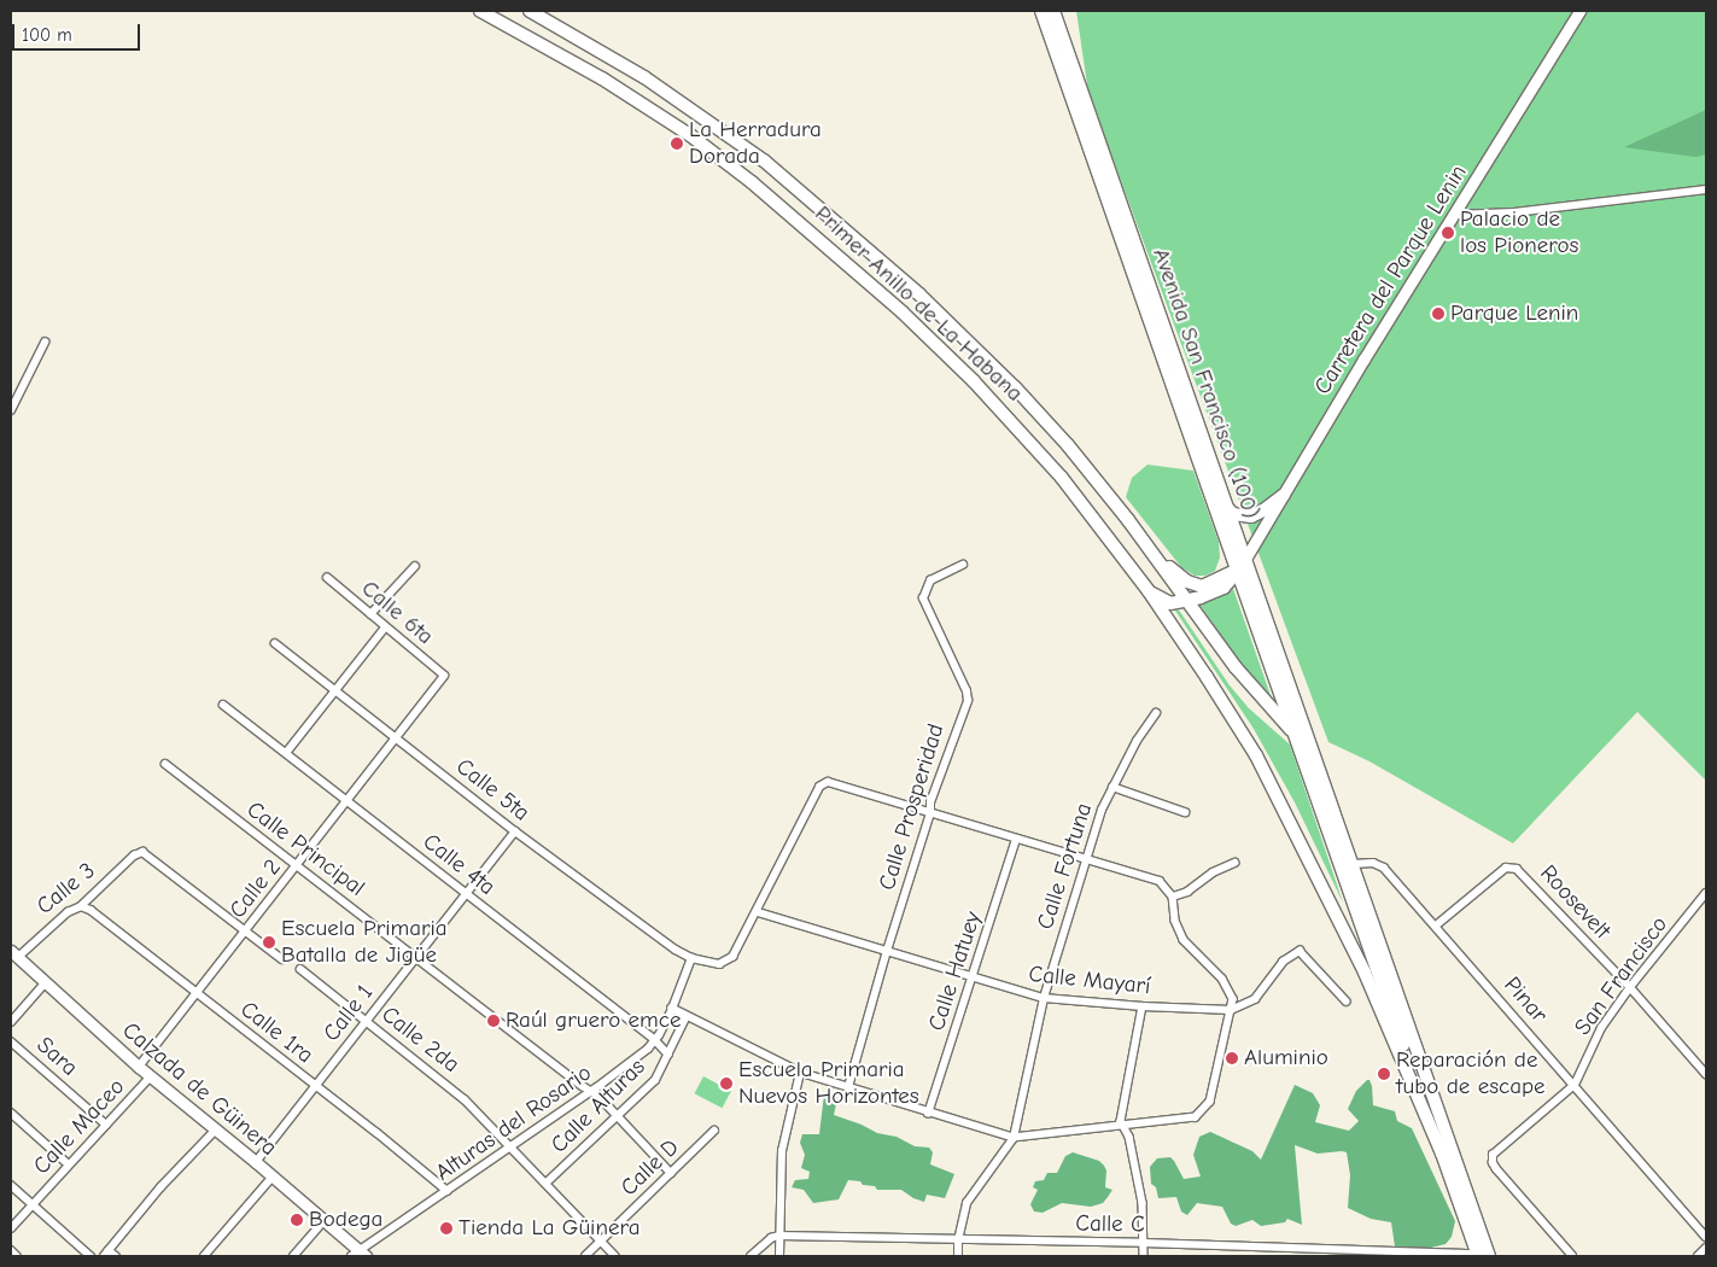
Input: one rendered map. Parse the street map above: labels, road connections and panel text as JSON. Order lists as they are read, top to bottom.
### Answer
{
  "streets": {
    "highway": ["Primer Anillo de La Habana", "Avenida San Francisco (100)"],
    "street": [
      "Carretera del Parque Lenin",
      "Calle 6ta",
      "Calle 5ta",
      "Calle Prosperidad",
      "Calle Principal",
      "Calle 4ta",
      "Calle Fortuna",
      "Calle 3",
      "Calle 2",
      "Roosevelt",
      "Calle Hatuey",
      "San Francisco",
      "Calle Mayarí",
      "Pinar",
      "Calle 1",
      "Calle 1ra",
      "Calle 2da",
      "Sara",
      "Calzada de Güinera",
      "Calle Alturas",
      "Alturas del Rosario",
      "Calle Maceo",
      "Calle D",
      "Calle C"
    ]
  },
  "crossings": [
    ["Carretera del Parque Lenin", "Avenida San Francisco (100)"],
    ["Primer Anillo de La Habana", "Avenida San Francisco (100)"],
    ["Avenida San Francisco (100)", "Pinar"],
    ["Avenida San Francisco (100)", "Calle C"],
    ["Calle 6ta", "Calle 2"],
    ["Calle 5ta", "Calle 2"],
    ["Calle 5ta", "Calle 1"],
    ["Calle 5ta", "Alturas del Rosario"],
    ["Calle Prosperidad", "Calle Mayarí"],
    ["Calle Principal", "Calle 2"],
    ["Calle Principal", "Calle 1"],
    ["Calle Principal", "Calle Alturas"],
    ["Calle Principal", "Alturas del Rosario"],
    ["Calle Principal", "Calle D"],
    ["Calle 4ta", "Calle 2"],
    ["Calle 4ta", "Calle 1"],
    ["Calle 4ta", "Calle Alturas"],
    ["Calle 4ta", "Alturas del Rosario"],
    ["Calle Fortuna", "Calle Mayarí"],
    ["Calle Fortuna", "Calle C"],
    ["Calle 3", "Calle 2"],
    ["Calle 3", "Calle 1ra"],
    ["Calle 3", "Calzada de Güinera"],
    ["Calle 2", "Calle 1ra"],
    ["Calle 2", "Calzada de Güinera"],
    ["Roosevelt", "San Francisco"],
    ["Roosevelt", "Pinar"],
    ["Calle Hatuey", "Calle Mayarí"],
    ["San Francisco", "Pinar"],
    ["Calle 1", "Calle 1ra"],
    ["Calle 1", "Calle 2da"],
    ["Calle 1", "Calzada de Güinera"],
    ["Calle 1ra", "Alturas del Rosario"],
    ["Calle 2da", "Calle Alturas"],
    ["Calle 2da", "Alturas del Rosario"],
    ["Calle 2da", "Calle D"],
    ["Sara", "Calle Maceo"],
    ["Calzada de Güinera", "Alturas del Rosario"],
    ["Calzada de Güinera", "Calle Maceo"]
  ],
  "places": [
    "La Herradura Dorada",
    "Palacio de los Pioneros",
    "Parque Lenin",
    "Escuela Primaria Batalla de Jigüe",
    "Raúl gruero emce",
    "Aluminio",
    "Reparación de tubo de escape",
    "Escuela Primaria Nuevos Horizontes",
    "Bodega",
    "Tienda La Güinera"
  ],
  "scale_bar": "100 m"
}
